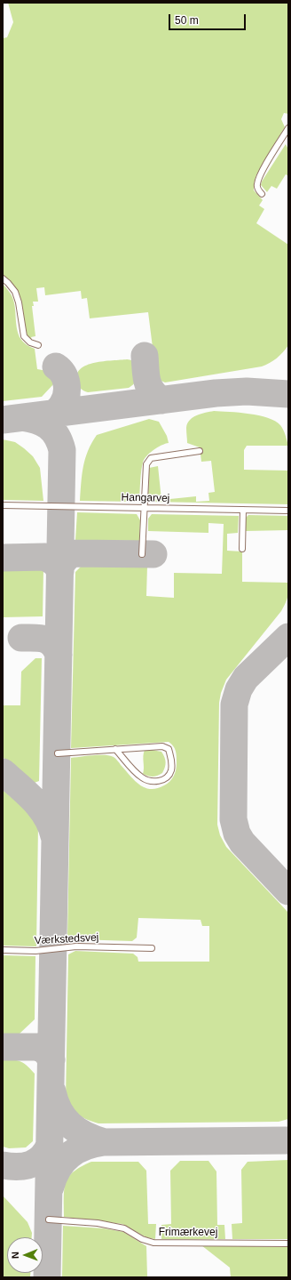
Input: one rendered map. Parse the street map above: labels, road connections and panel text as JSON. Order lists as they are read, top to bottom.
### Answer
{
  "streets": {
    "lane": ["Hangarvej", "Værkstedsvej", "Frimærkevej"]
  },
  "scale_bar": "50 m",
  "north": "left"
}
